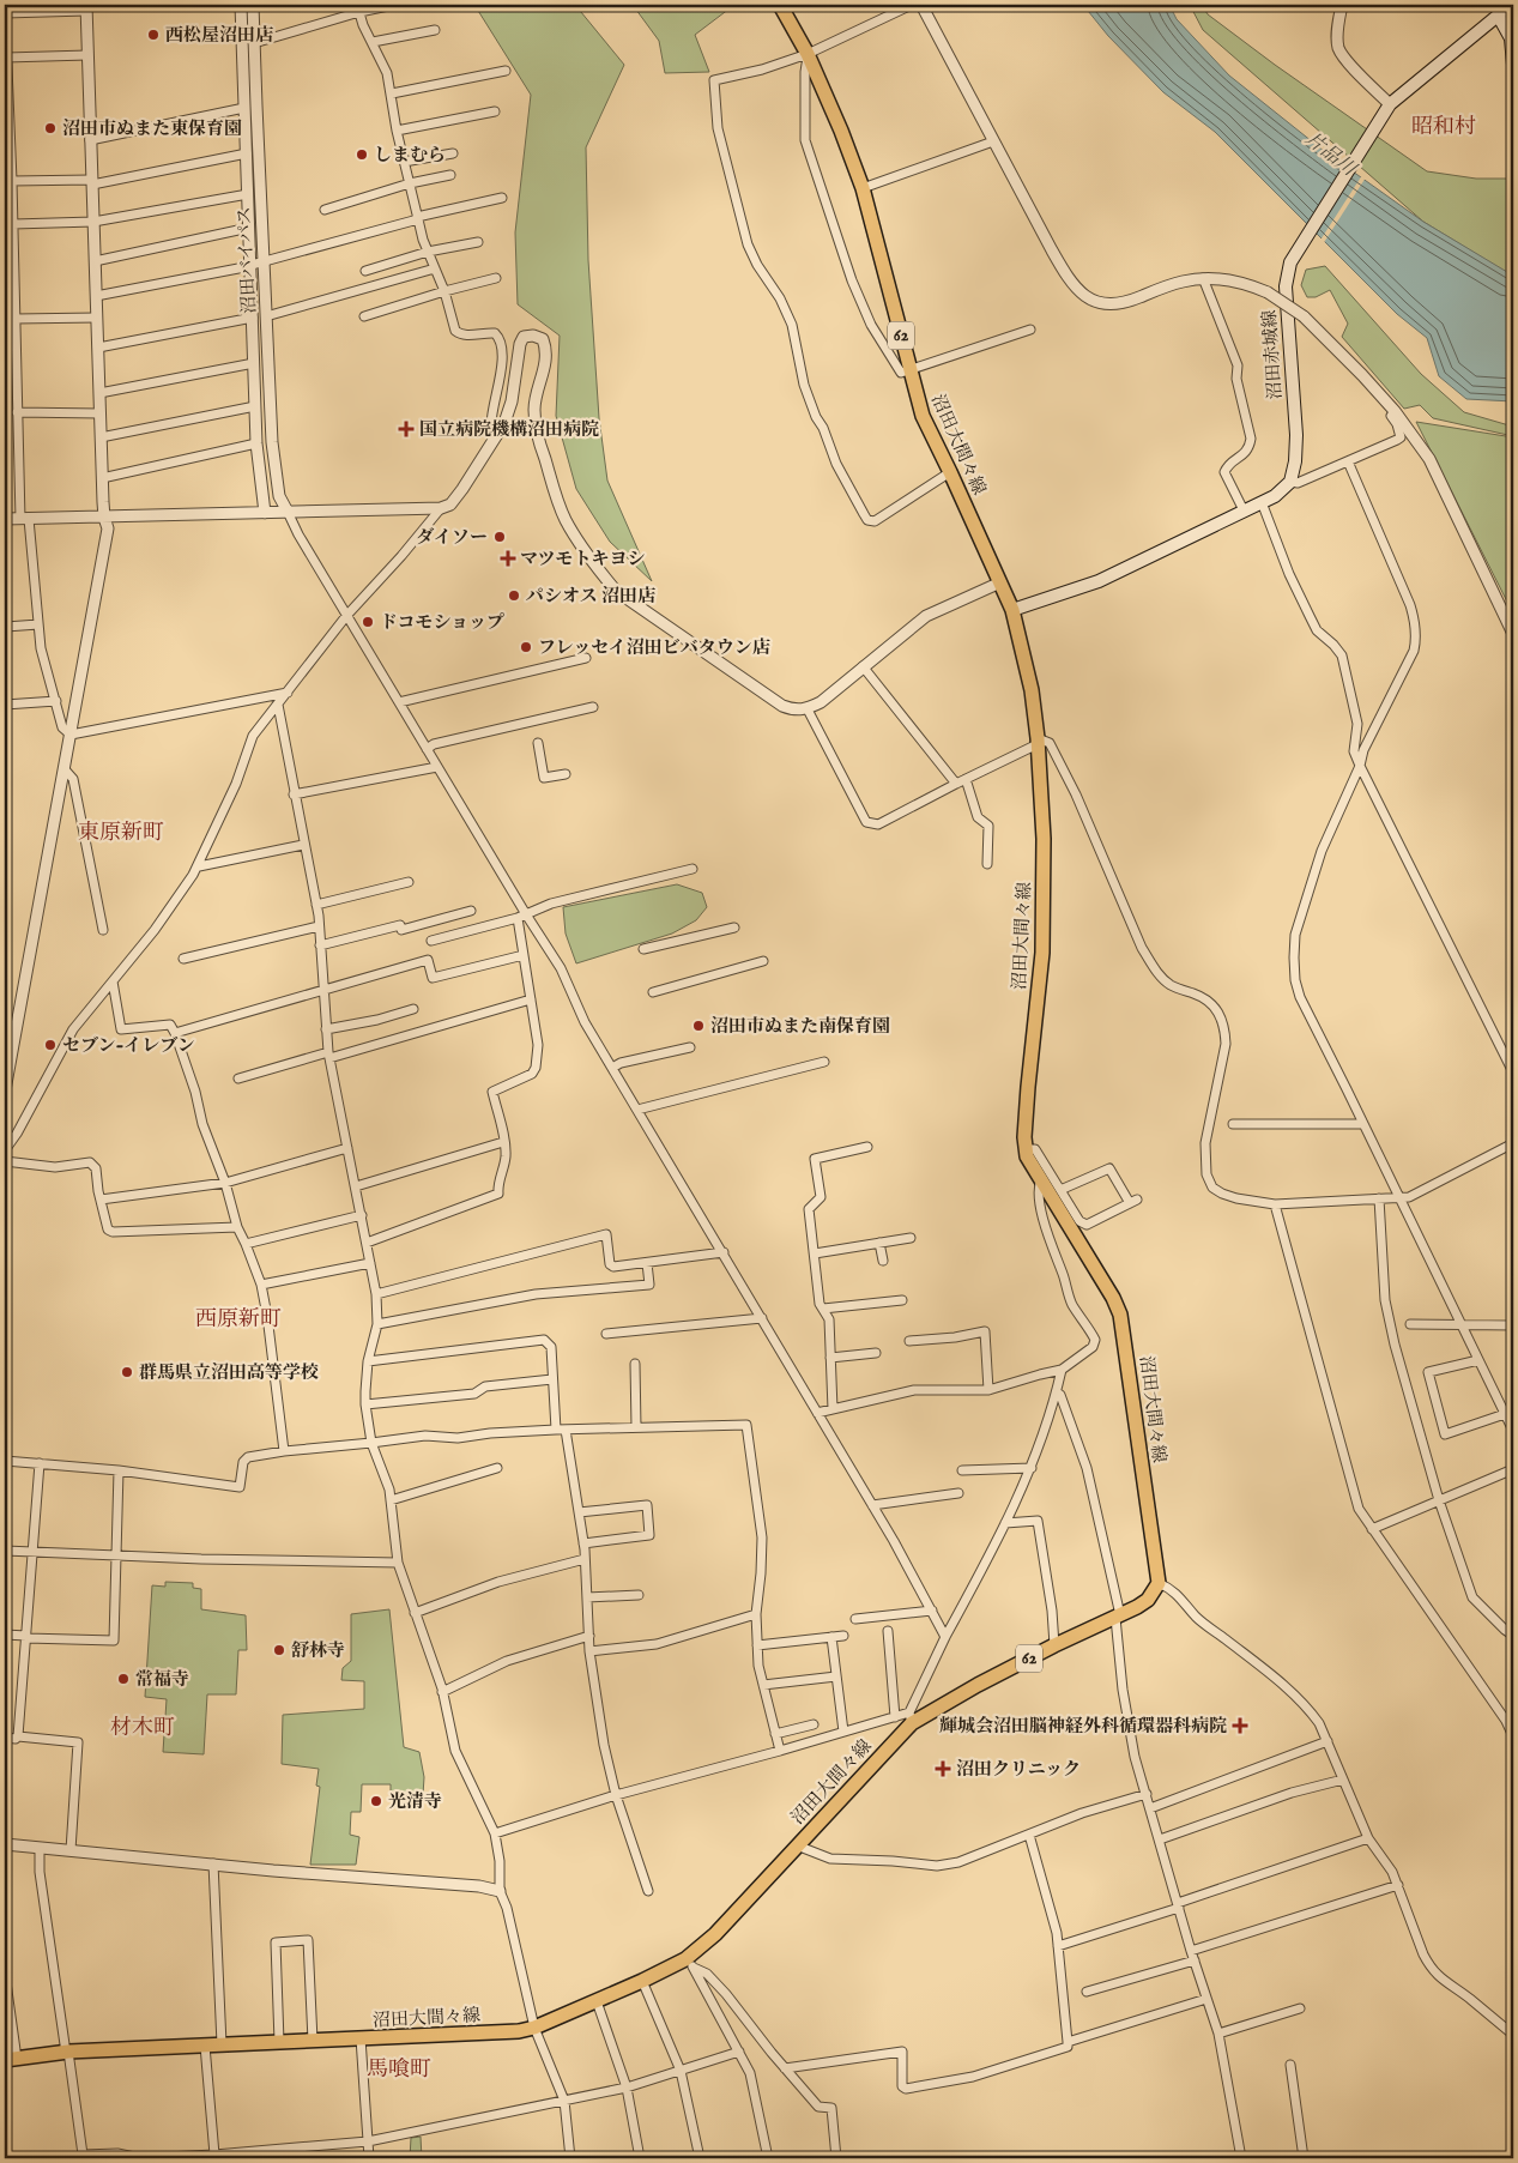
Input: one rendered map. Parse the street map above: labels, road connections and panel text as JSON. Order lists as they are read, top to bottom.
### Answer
{
  "streets": {
    "main road": ["62", "沼田赤城線", "沼田大間々線"],
    "street": ["沼田バイパス"]
  },
  "districts": [
    "昭和村",
    "東原新町",
    "西原新町",
    "材木町",
    "馬喰町"
  ],
  "water": ["片品川"],
  "places": {
    "other": [
      "西松屋沼田店",
      "沼田市ぬまた東保育園",
      "しまむら",
      "ダイソー",
      "パシオス 沼田店",
      "ドコモショップ",
      "フレッセイ沼田ビバタウン店",
      "沼田市ぬまた南保育園",
      "セブン-イレブン",
      "群馬県立沼田高等学校",
      "舒林寺",
      "常福寺",
      "光清寺"
    ],
    "health": [
      "国立病院機構沼田病院",
      "マツモトキヨシ",
      "輝城会沼田脳神経外科循環器科病院",
      "沼田クリニック"
    ]
  }
}
